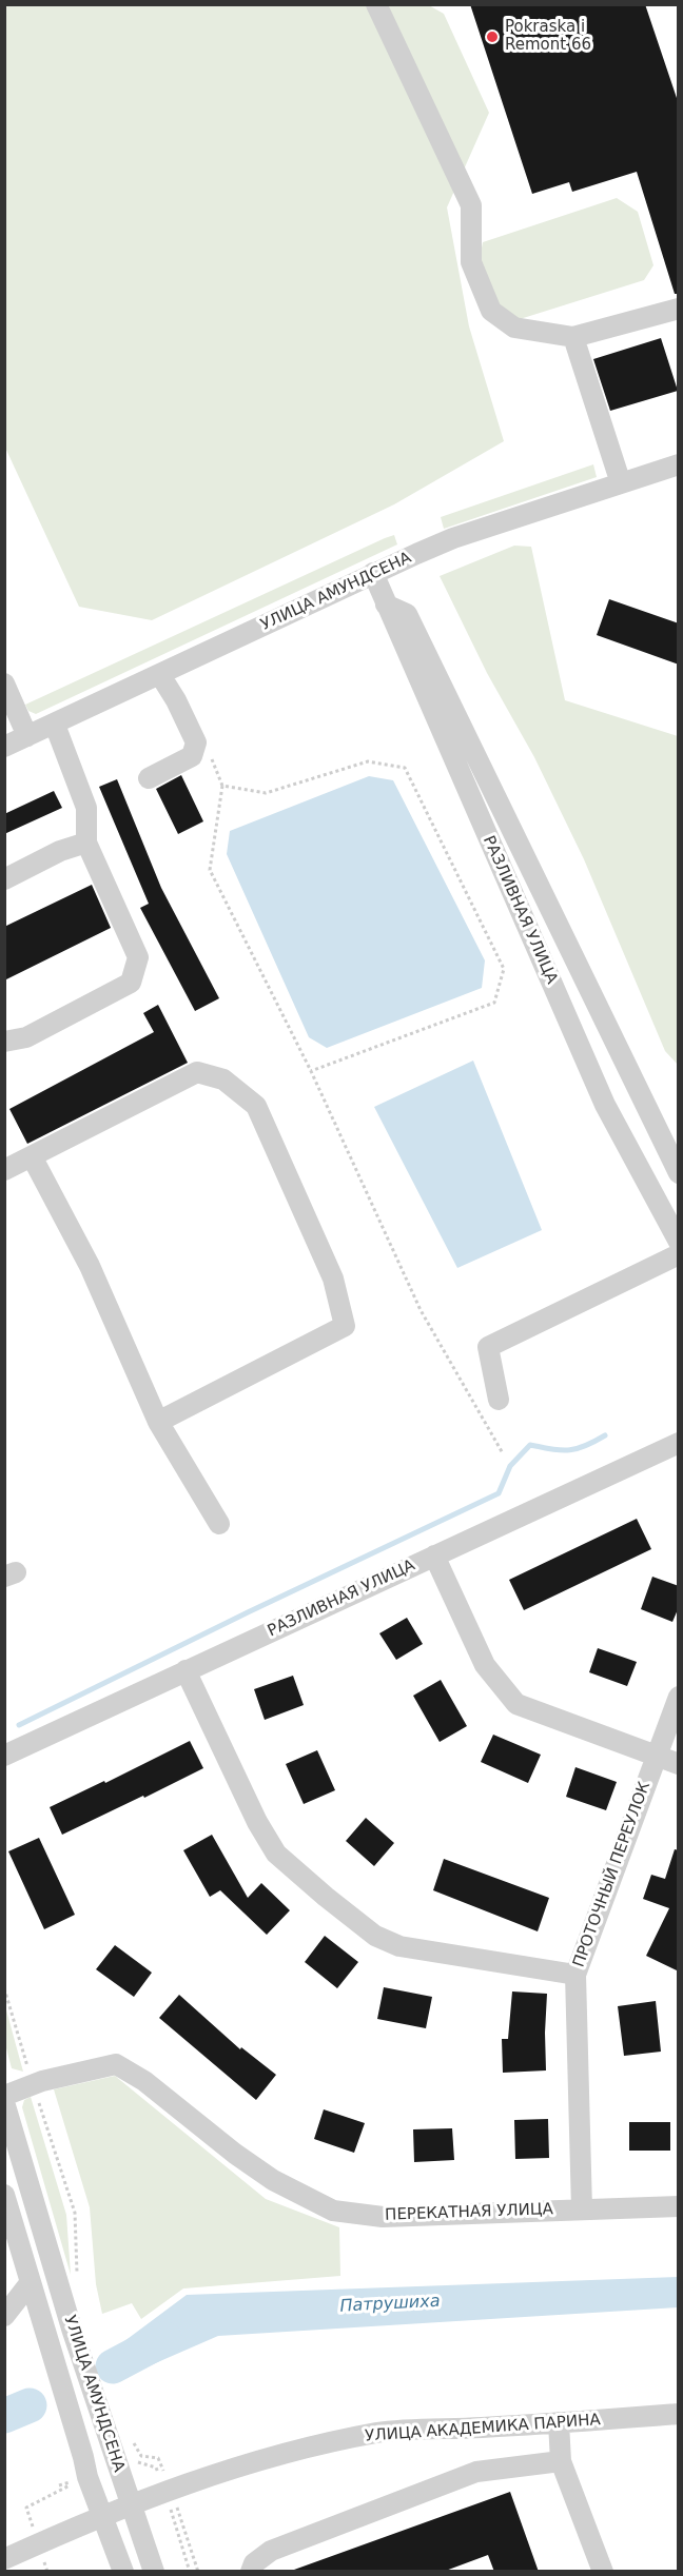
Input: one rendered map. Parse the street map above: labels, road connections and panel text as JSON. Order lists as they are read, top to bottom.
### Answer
{
  "streets": {
    "street": [
      "УЛИЦА АМУНДСЕНА",
      "РАЗЛИВНАЯ УЛИЦА",
      "ПРОТОЧНЫЙ ПЕРЕУЛОК",
      "ПЕРЕКАТНАЯ УЛИЦА",
      "УЛИЦА АКАДЕМИКА ПАРИНА"
    ]
  },
  "crossings": [
    ["УЛИЦА АМУНДСЕНА", "РАЗЛИВНАЯ УЛИЦА"],
    ["УЛИЦА АМУНДСЕНА", "УЛИЦА АКАДЕМИКА ПАРИНА"],
    ["ПРОТОЧНЫЙ ПЕРЕУЛОК", "ПЕРЕКАТНАЯ УЛИЦА"]
  ],
  "water": ["Патрушиха"],
  "places": ["Pokraska i Remont 66"]
}
